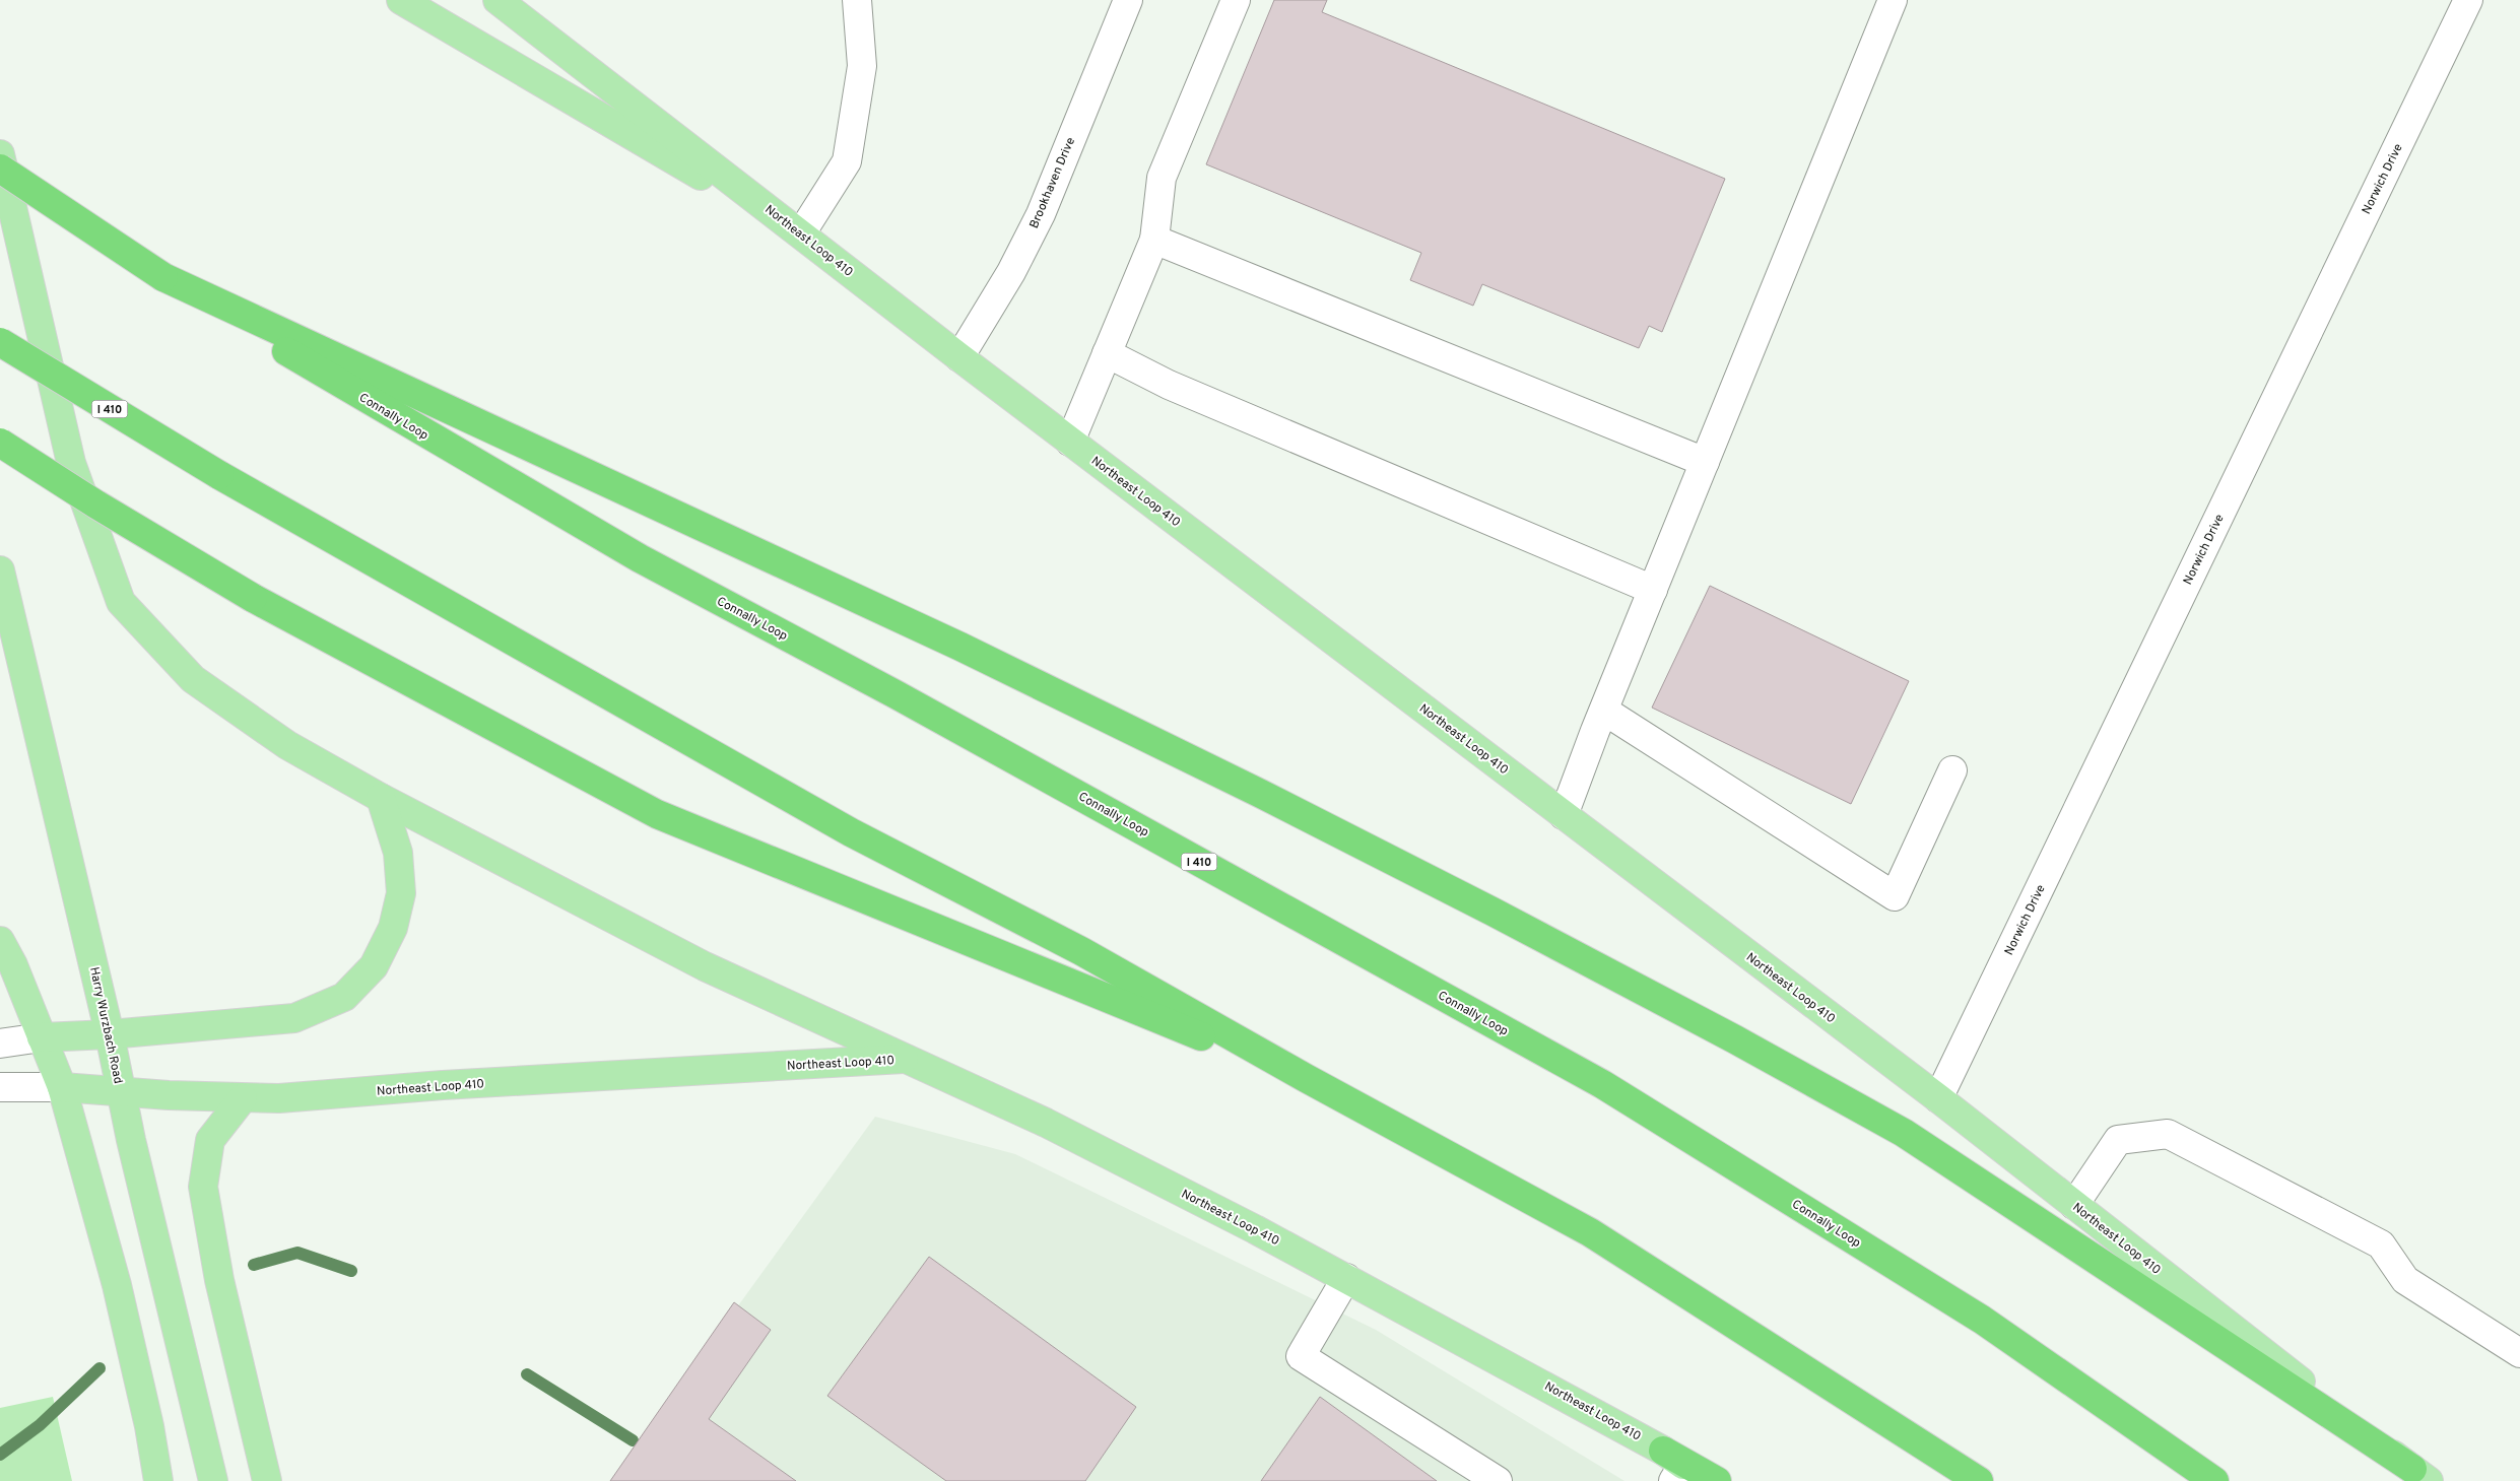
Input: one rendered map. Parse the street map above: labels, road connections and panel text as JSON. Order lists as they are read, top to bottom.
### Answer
{
  "streets": {
    "highway": ["I 410", "Connally Loop"],
    "main road": ["Northeast Loop 410", "Harry Wurzbach Road"],
    "street": ["Norwich Drive", "Brookhaven Drive"]
  },
  "crossings": [
    ["Norwich Drive", "Northeast Loop 410"],
    ["Brookhaven Drive", "Northeast Loop 410"],
    ["Northeast Loop 410", "Harry Wurzbach Road"]
  ]
}
